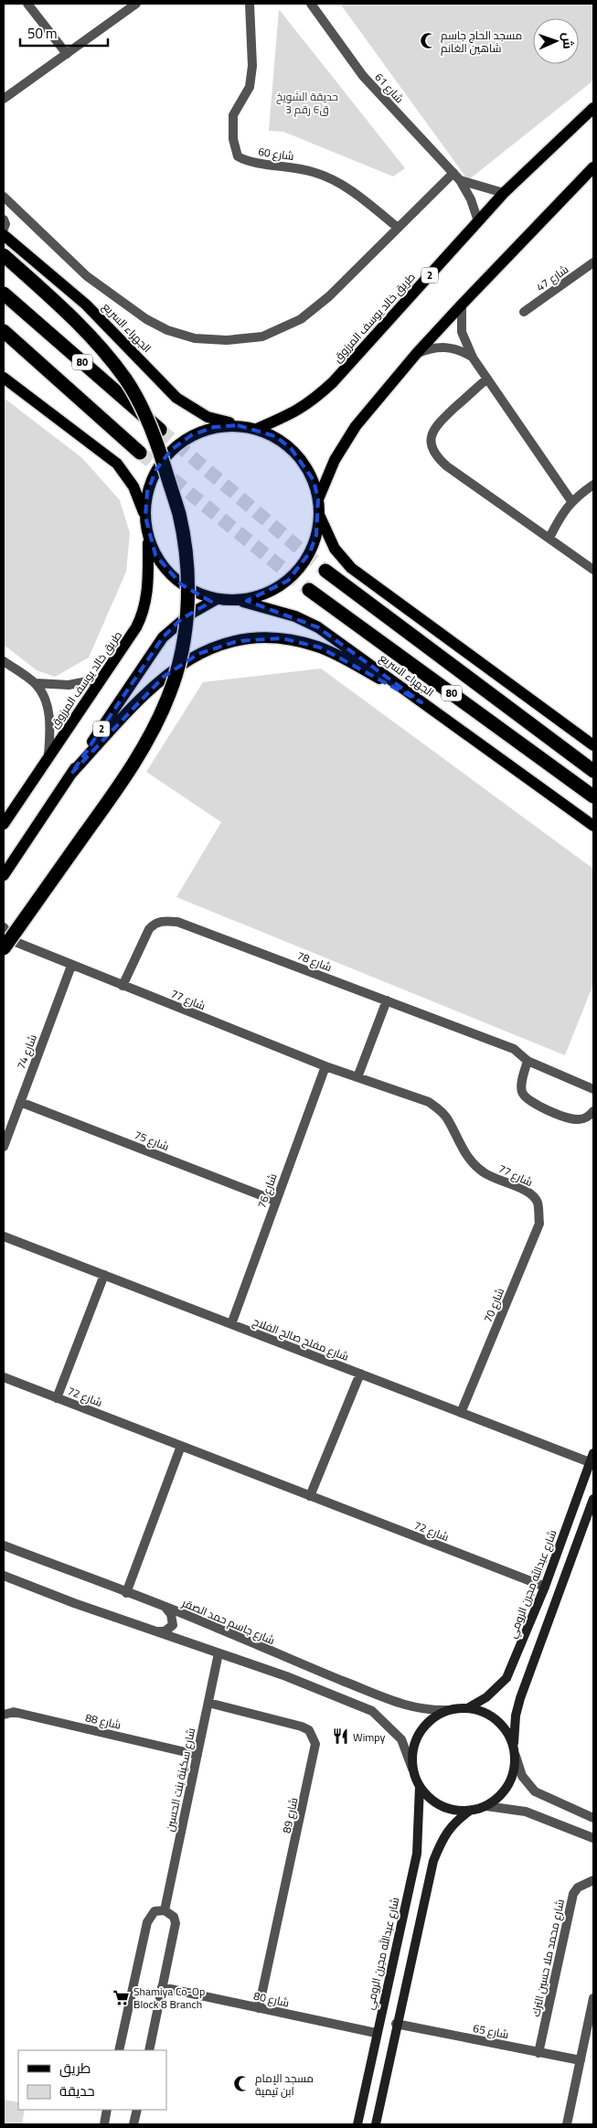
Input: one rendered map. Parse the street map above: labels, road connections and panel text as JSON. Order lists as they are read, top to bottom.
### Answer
{
  "streets": {
    "highway": ["الجهراء السريع", "80"],
    "main road": ["2", "طريق خالد يوسف المرزوق", "شارع عبدالله مجرن الرومي"],
    "street": [
      "شارع 61",
      "شارع 60",
      "شارع 47",
      "شارع 78",
      "شارع 77",
      "شارع 74",
      "شارع 75",
      "شارع 76",
      "شارع 70",
      "شارع مفلح صالح الفلاح",
      "شارع 72",
      "شارع جاسم حمد الصقر",
      "شارع 88",
      "شارع سكينة بنت الحسين",
      "شارع 89",
      "شارع محمد ملا حسين الترك",
      "شارع 80",
      "شارع 65"
    ]
  },
  "crossings": [
    ["شارع 61", "طريق خالد يوسف المرزوق"],
    ["شارع 60", "الجهراء السريع"],
    ["شارع 78", "شارع 77"],
    ["شارع 77", "شارع 74"],
    ["شارع 77", "شارع 76"],
    ["شارع 77", "شارع 70"],
    ["شارع 74", "شارع 75"],
    ["شارع 75", "شارع 76"],
    ["شارع 76", "شارع مفلح صالح الفلاح"],
    ["شارع 70", "شارع مفلح صالح الفلاح"],
    ["شارع مفلح صالح الفلاح", "شارع 72"],
    ["شارع مفلح صالح الفلاح", "شارع عبدالله مجرن الرومي"],
    ["شارع 72", "شارع عبدالله مجرن الرومي"],
    ["شارع عبدالله مجرن الرومي", "شارع جاسم حمد الصقر"],
    ["شارع عبدالله مجرن الرومي", "شارع 80"],
    ["شارع 88", "شارع سكينة بنت الحسين"],
    ["شارع سكينة بنت الحسين", "شارع 89"],
    ["شارع 89", "شارع 80"],
    ["شارع محمد ملا حسين الترك", "شارع 65"]
  ],
  "parks": ["حديقة الشويخ ق6 رقم 3"],
  "places": {
    "mosque": ["مسجد الحاج جاسم شاهين الغانم", "مسجد الإمام ابن تيمية"],
    "restaurant": ["Wimpy"],
    "supermarket": ["Shamiya Co-Op Block 8 Branch"]
  },
  "legend": ["طريق", "حديقة"],
  "scale_bar": "50 m",
  "north": "right"
}
